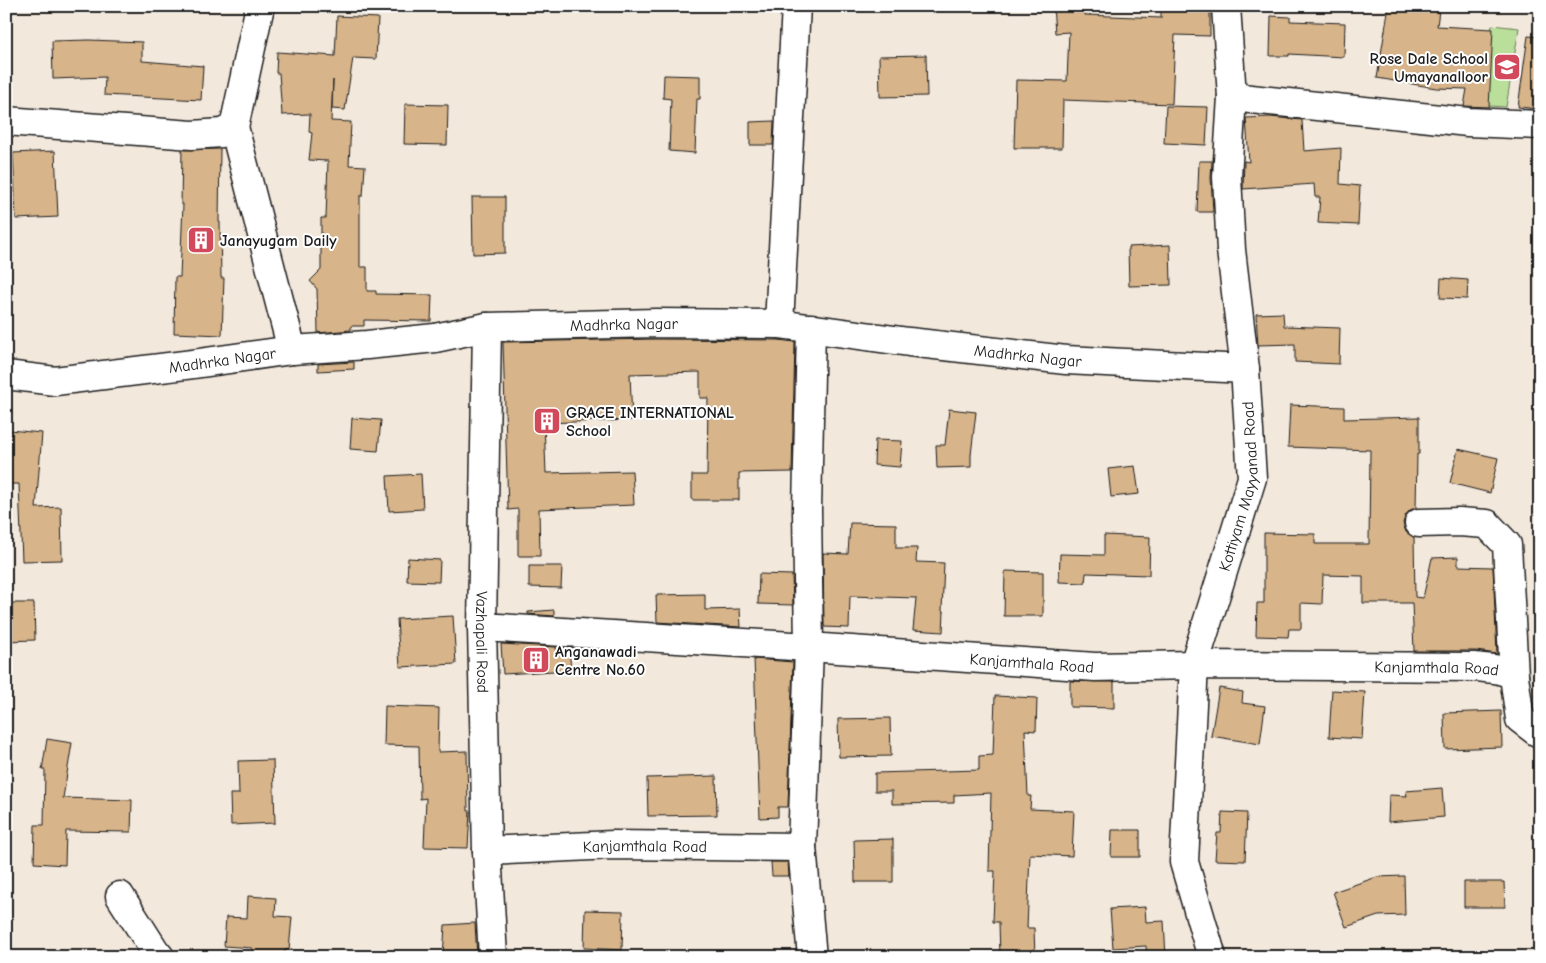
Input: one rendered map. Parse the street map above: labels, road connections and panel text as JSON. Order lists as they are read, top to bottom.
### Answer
{
  "streets": {
    "street": [
      "Madhrka Nagar",
      "Kottiyam Mayyanad Road",
      "Vazhapali Rosd",
      "Kanjamthala Road"
    ]
  },
  "crossings": [
    ["Madhrka Nagar", "Kottiyam Mayyanad Road"],
    ["Madhrka Nagar", "Vazhapali Rosd"],
    ["Kottiyam Mayyanad Road", "Kanjamthala Road"],
    ["Vazhapali Rosd", "Kanjamthala Road"]
  ],
  "places": {
    "school or university": ["Rose Dale School Umayanalloor"],
    "building": ["Janayugam Daily", "GRACE INTERNATIONAL School", "Anganawadi Centre No.60"]
  }
}
